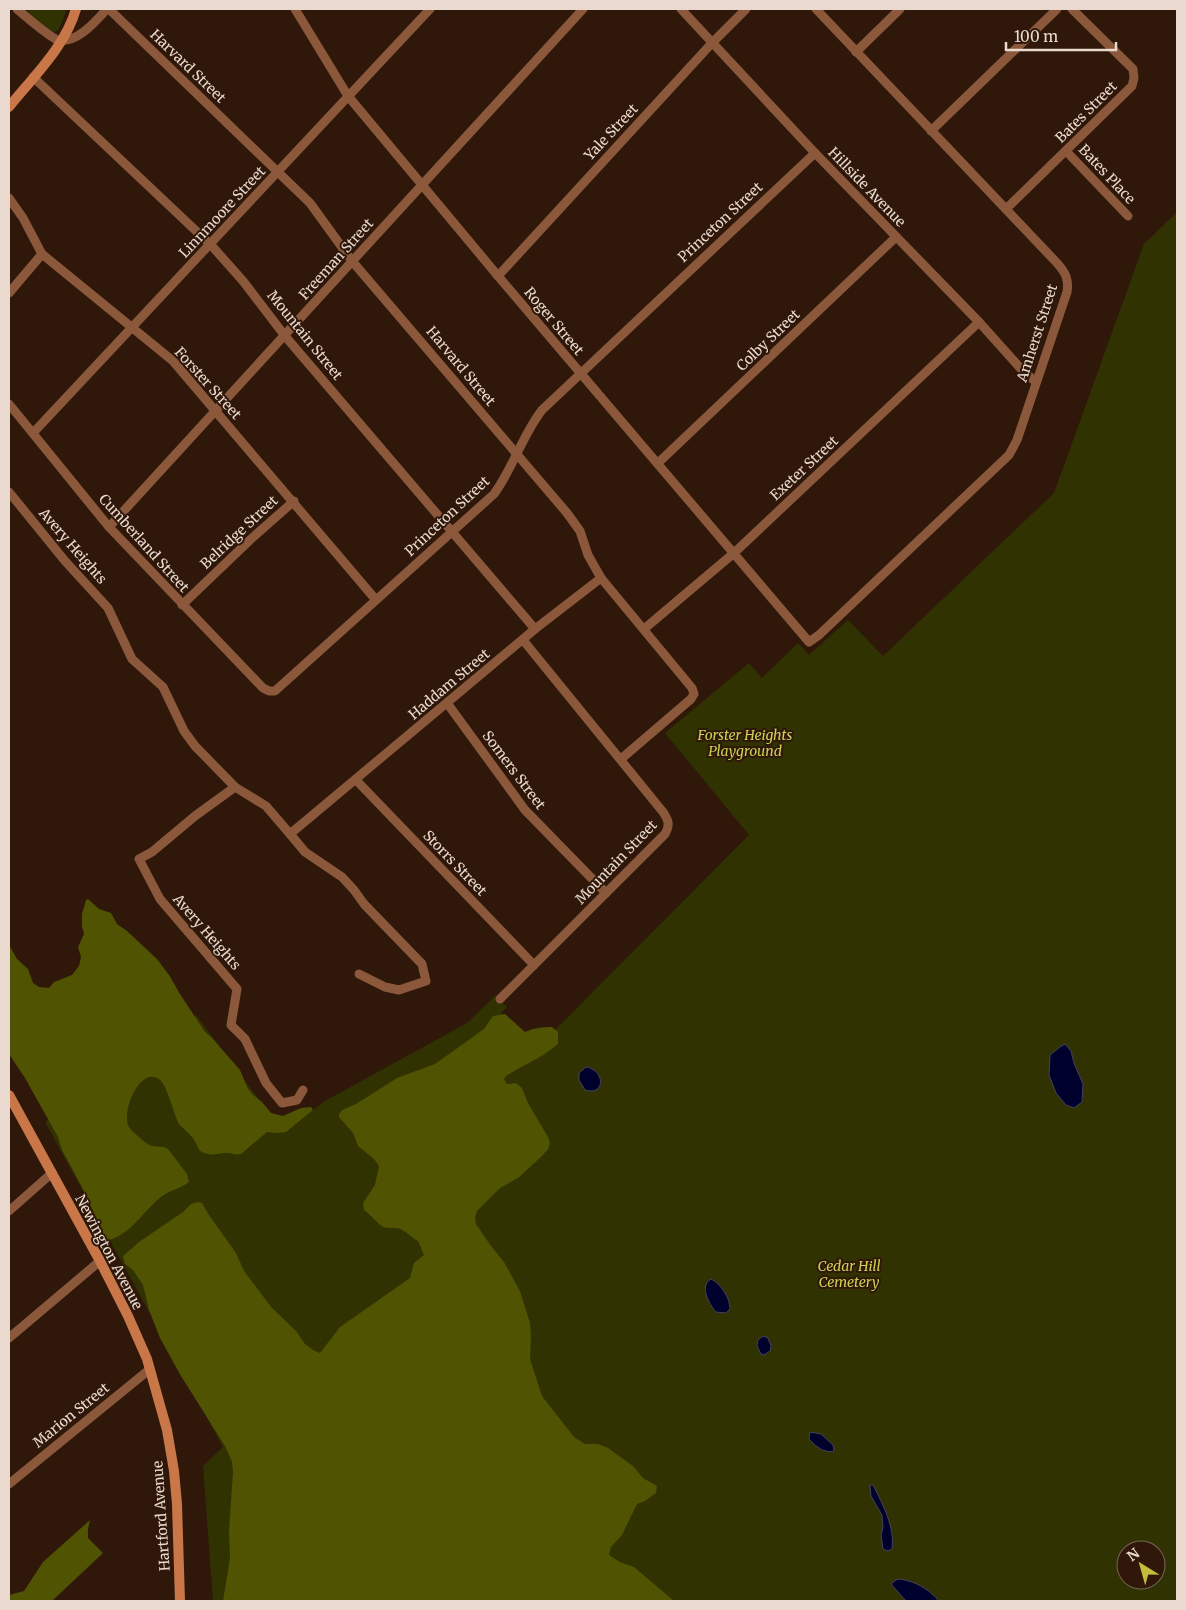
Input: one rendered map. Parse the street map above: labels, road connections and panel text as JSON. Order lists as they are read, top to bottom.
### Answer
{
  "streets": {
    "main road": ["Newington Avenue", "Hartford Avenue"],
    "street": [
      "Harvard Street",
      "Bates Street",
      "Yale Street",
      "Bates Place",
      "Hillside Avenue",
      "Linnmoore Street",
      "Princeton Street",
      "Freeman Street",
      "Roger Street",
      "Amherst Street",
      "Mountain Street",
      "Colby Street",
      "Forster Street",
      "Exeter Street",
      "Belridge Street",
      "Cumberland Street",
      "Avery Heights",
      "Haddam Street",
      "Somers Street",
      "Storrs Street",
      "Marion Street"
    ]
  },
  "crossings": [
    ["Harvard Street", "Linnmoore Street"],
    ["Harvard Street", "Princeton Street"],
    ["Harvard Street", "Freeman Street"],
    ["Harvard Street", "Mountain Street"],
    ["Harvard Street", "Exeter Street"],
    ["Harvard Street", "Haddam Street"],
    ["Bates Street", "Bates Place"],
    ["Bates Street", "Amherst Street"],
    ["Yale Street", "Hillside Avenue"],
    ["Yale Street", "Roger Street"],
    ["Hillside Avenue", "Princeton Street"],
    ["Hillside Avenue", "Amherst Street"],
    ["Hillside Avenue", "Colby Street"],
    ["Hillside Avenue", "Exeter Street"],
    ["Linnmoore Street", "Roger Street"],
    ["Linnmoore Street", "Mountain Street"],
    ["Linnmoore Street", "Forster Street"],
    ["Linnmoore Street", "Cumberland Street"],
    ["Princeton Street", "Roger Street"],
    ["Princeton Street", "Mountain Street"],
    ["Princeton Street", "Forster Street"],
    ["Princeton Street", "Cumberland Street"],
    ["Freeman Street", "Roger Street"],
    ["Freeman Street", "Mountain Street"],
    ["Freeman Street", "Forster Street"],
    ["Freeman Street", "Cumberland Street"],
    ["Roger Street", "Amherst Street"],
    ["Roger Street", "Colby Street"],
    ["Roger Street", "Exeter Street"],
    ["Mountain Street", "Haddam Street"],
    ["Mountain Street", "Somers Street"],
    ["Mountain Street", "Storrs Street"],
    ["Forster Street", "Belridge Street"],
    ["Belridge Street", "Cumberland Street"],
    ["Avery Heights", "Haddam Street"],
    ["Haddam Street", "Somers Street"],
    ["Haddam Street", "Storrs Street"],
    ["Newington Avenue", "Marion Street"],
    ["Newington Avenue", "Hartford Avenue"]
  ],
  "parks": ["Forster Heights Playground", "Cedar Hill Cemetery"],
  "scale_bar": "100 m",
  "north": "top left"
}
